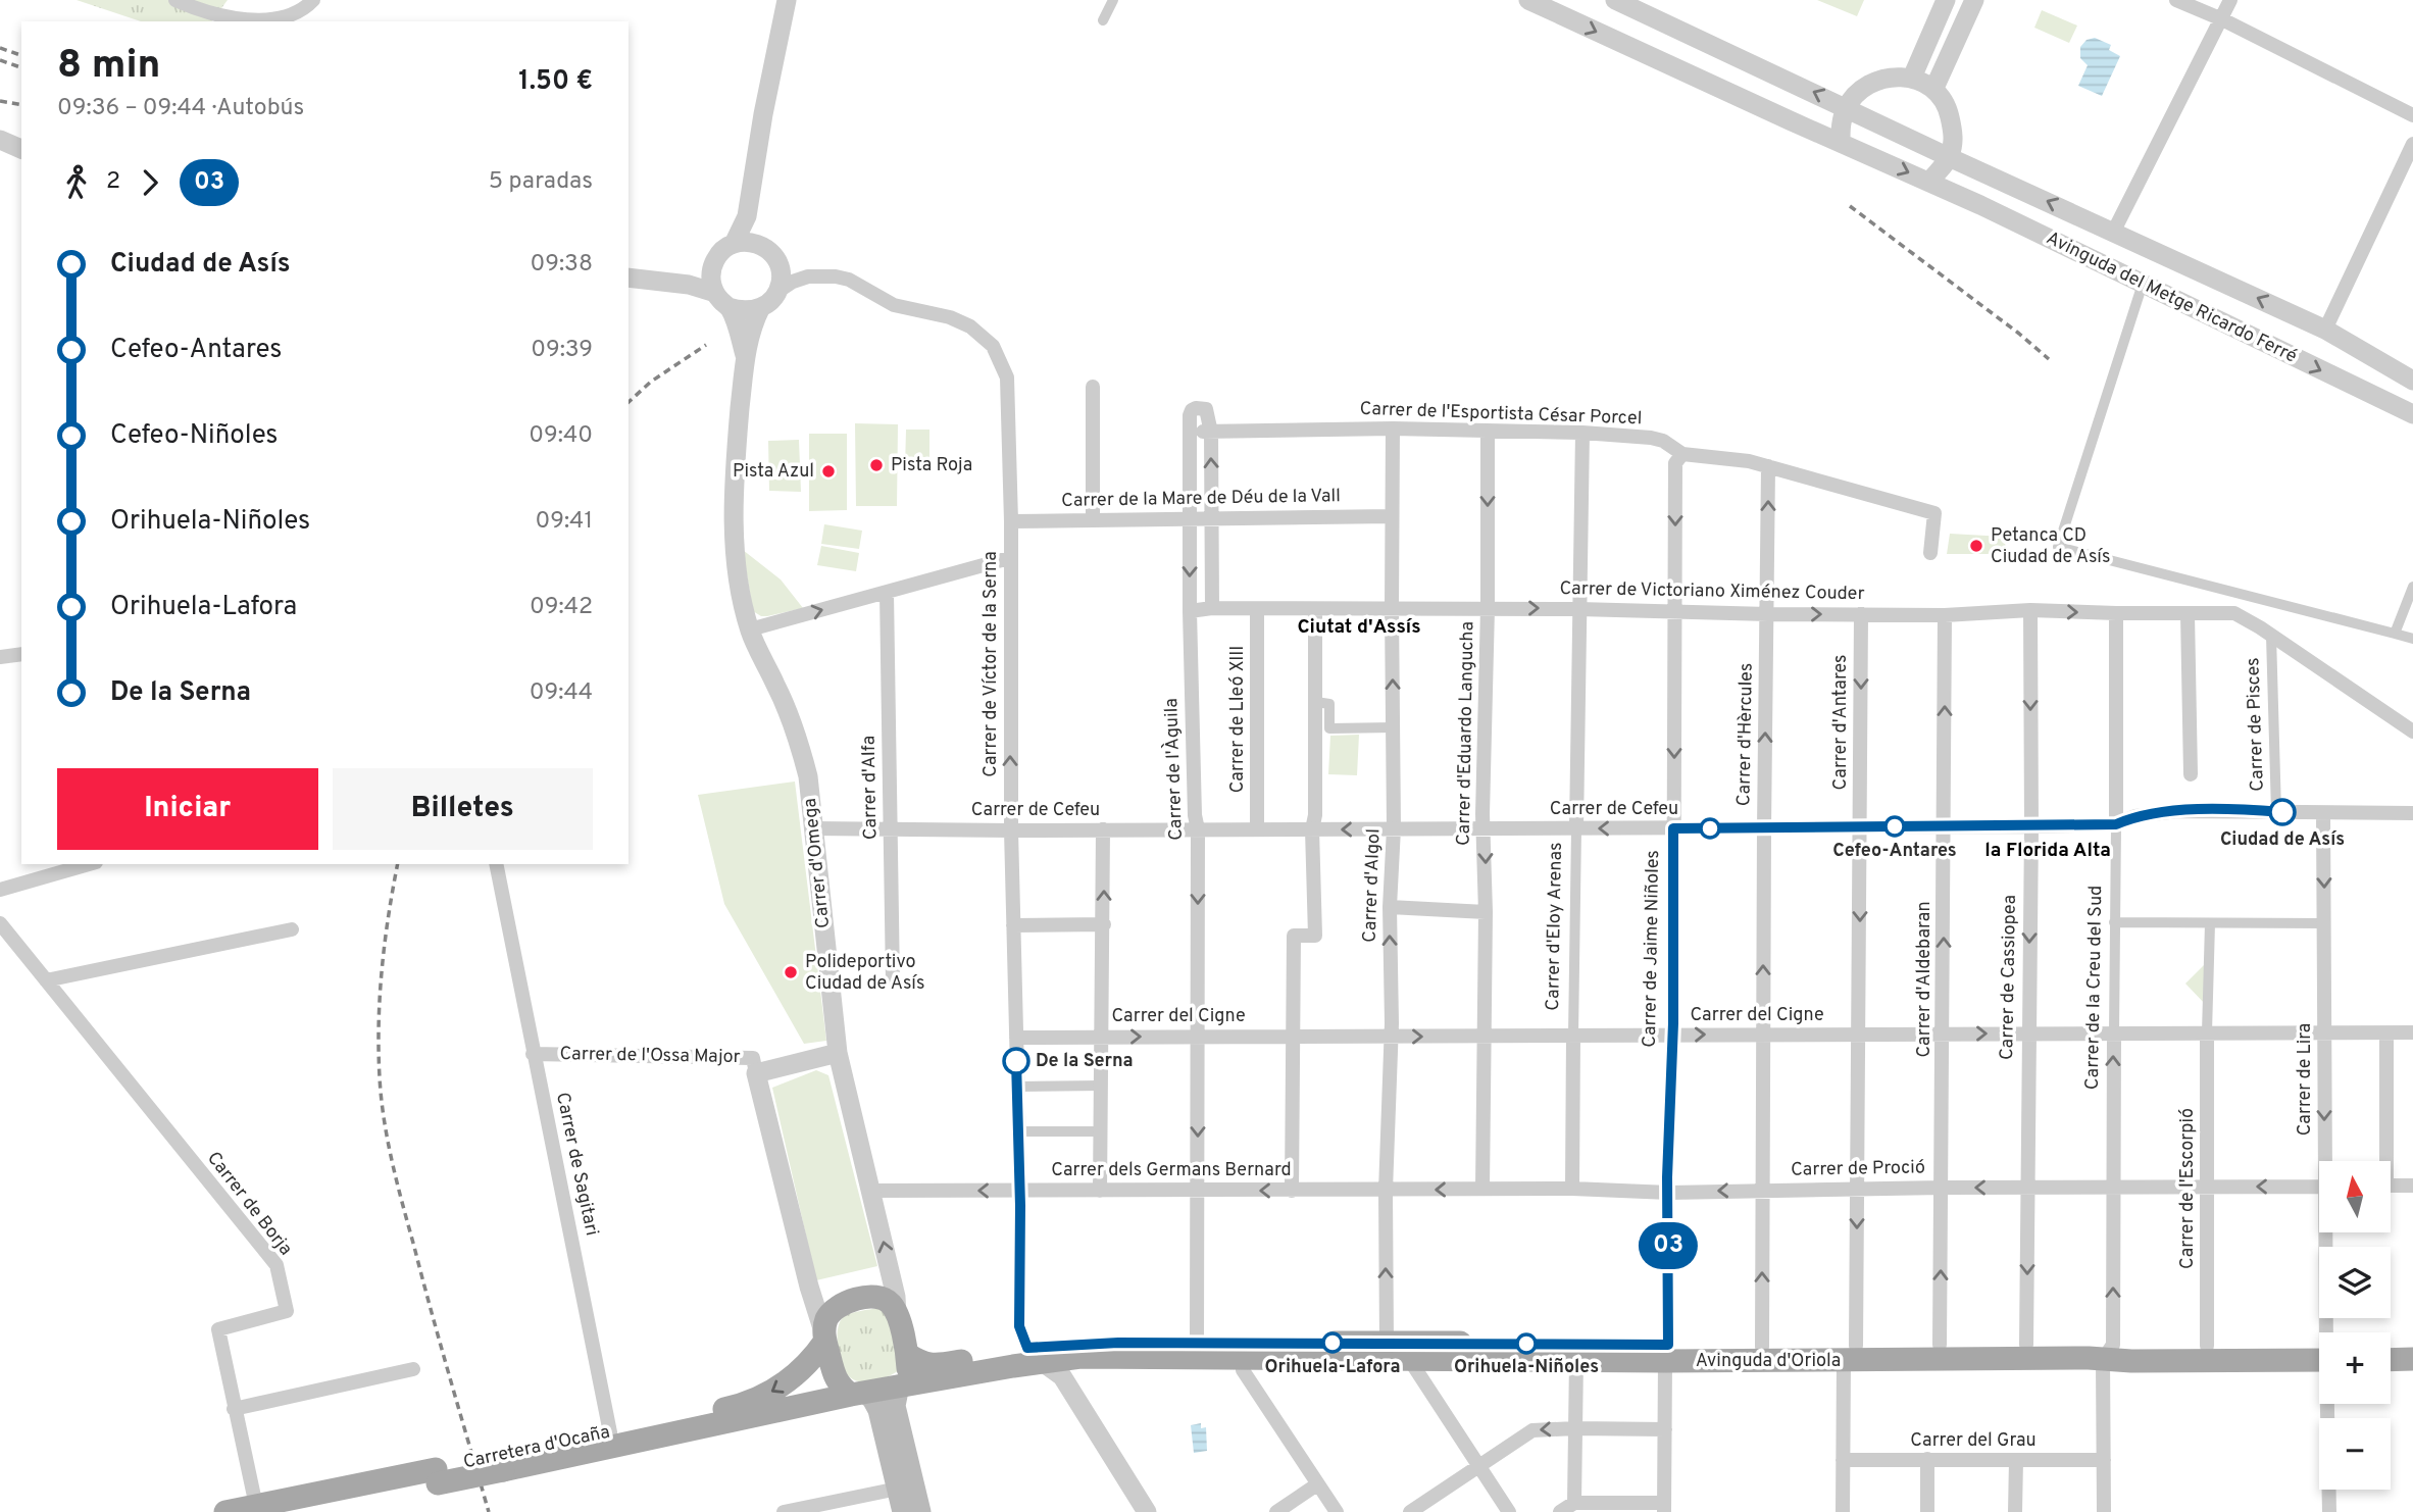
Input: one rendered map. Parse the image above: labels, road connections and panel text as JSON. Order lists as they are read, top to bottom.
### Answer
{
  "streets": {
    "main road": ["Carrer d'Omega", "Avinguda d'Oriola", "Carretera d'Ocaña"],
    "street": [
      "Avinguda del Metge Ricardo Ferré",
      "Carrer de l'Esportista César Porcel",
      "Carrer de la Mare de Déu de la Vall",
      "Carrer de Victoriano Ximénez Couder",
      "Carrer de Víctor de la Serna",
      "Carrer de Lleó XIII",
      "Carrer d'Antares",
      "Carrer de Pisces",
      "Carrer d'Eduardo Langucha",
      "Carrer d'Hèrcules",
      "Carrer de l'Àguila",
      "Carrer d'Alfa",
      "Carrer de Cefeu",
      "Carrer d'Algol",
      "Carrer d'Eloy Arenas",
      "Carrer de Jaime Niñoles",
      "Carrer de Cassiopea",
      "Carrer d'Aldebaran",
      "Carrer de la Creu del Sud",
      "Carrer del Cigne",
      "Carrer de l'Ossa Major",
      "Carrer de Lira",
      "Carrer de Sagitari",
      "Carrer de Proció",
      "Carrer dels Germans Bernard",
      "Carrer de l'Escorpió",
      "Carrer de Borja",
      "Carrer del Grau"
    ]
  },
  "crossings": [
    ["Carrer de l'Esportista César Porcel", "Carrer d'Eduardo Langucha"],
    ["Carrer de l'Esportista César Porcel", "Carrer d'Hèrcules"],
    ["Carrer de l'Esportista César Porcel", "Carrer de l'Àguila"],
    ["Carrer de l'Esportista César Porcel", "Carrer d'Algol"],
    ["Carrer de l'Esportista César Porcel", "Carrer d'Eloy Arenas"],
    ["Carrer de l'Esportista César Porcel", "Carrer de Jaime Niñoles"],
    ["Carrer de la Mare de Déu de la Vall", "Carrer de Víctor de la Serna"],
    ["Carrer de la Mare de Déu de la Vall", "Carrer de l'Àguila"],
    ["Carrer de la Mare de Déu de la Vall", "Carrer d'Algol"],
    ["Carrer de Victoriano Ximénez Couder", "Carrer de Lleó XIII"],
    ["Carrer de Victoriano Ximénez Couder", "Carrer d'Antares"],
    ["Carrer de Victoriano Ximénez Couder", "Carrer de Pisces"],
    ["Carrer de Victoriano Ximénez Couder", "Carrer d'Eduardo Langucha"],
    ["Carrer de Victoriano Ximénez Couder", "Carrer d'Hèrcules"],
    ["Carrer de Victoriano Ximénez Couder", "Carrer de l'Àguila"],
    ["Carrer de Victoriano Ximénez Couder", "Carrer d'Algol"],
    ["Carrer de Victoriano Ximénez Couder", "Carrer d'Eloy Arenas"],
    ["Carrer de Victoriano Ximénez Couder", "Carrer de Jaime Niñoles"],
    ["Carrer de Victoriano Ximénez Couder", "Carrer de Cassiopea"],
    ["Carrer de Victoriano Ximénez Couder", "Carrer d'Aldebaran"],
    ["Carrer de Victoriano Ximénez Couder", "Carrer de la Creu del Sud"],
    ["Carrer de Víctor de la Serna", "Carrer de Cefeu"],
    ["Carrer de Víctor de la Serna", "Carrer del Cigne"],
    ["Carrer de Víctor de la Serna", "Carrer dels Germans Bernard"],
    ["Carrer de Víctor de la Serna", "Avinguda d'Oriola"],
    ["Carrer de Lleó XIII", "Carrer de Cefeu"],
    ["Carrer d'Antares", "Carrer de Cefeu"],
    ["Carrer d'Antares", "Carrer del Cigne"],
    ["Carrer d'Antares", "Carrer de Proció"],
    ["Carrer d'Antares", "Avinguda d'Oriola"],
    ["Carrer d'Antares", "Carrer del Grau"],
    ["Carrer de Pisces", "Carrer de Cefeu"],
    ["Carrer d'Eduardo Langucha", "Carrer de Cefeu"],
    ["Carrer d'Eduardo Langucha", "Carrer del Cigne"],
    ["Carrer d'Eduardo Langucha", "Carrer de Proció"],
    ["Carrer d'Hèrcules", "Carrer de Cefeu"],
    ["Carrer d'Hèrcules", "Carrer del Cigne"],
    ["Carrer d'Hèrcules", "Carrer de Proció"],
    ["Carrer d'Hèrcules", "Avinguda d'Oriola"],
    ["Carrer de l'Àguila", "Carrer de Cefeu"],
    ["Carrer de l'Àguila", "Carrer del Cigne"],
    ["Carrer de l'Àguila", "Carrer dels Germans Bernard"],
    ["Carrer de l'Àguila", "Avinguda d'Oriola"],
    ["Carrer d'Alfa", "Carrer de Cefeu"],
    ["Carrer de Cefeu", "Carrer d'Omega"],
    ["Carrer de Cefeu", "Carrer d'Algol"],
    ["Carrer de Cefeu", "Carrer d'Eloy Arenas"],
    ["Carrer de Cefeu", "Carrer de Jaime Niñoles"],
    ["Carrer de Cefeu", "Carrer de Cassiopea"],
    ["Carrer de Cefeu", "Carrer d'Aldebaran"],
    ["Carrer de Cefeu", "Carrer de la Creu del Sud"],
    ["Carrer de Cefeu", "Carrer de Lira"],
    ["Carrer d'Omega", "Carrer de l'Ossa Major"],
    ["Carrer d'Omega", "Carrer dels Germans Bernard"],
    ["Carrer d'Omega", "Avinguda d'Oriola"],
    ["Carrer d'Omega", "Carretera d'Ocaña"],
    ["Carrer d'Algol", "Carrer del Cigne"],
    ["Carrer d'Algol", "Carrer de Proció"],
    ["Carrer d'Algol", "Carrer dels Germans Bernard"],
    ["Carrer d'Algol", "Avinguda d'Oriola"],
    ["Carrer d'Eloy Arenas", "Carrer del Cigne"],
    ["Carrer de Jaime Niñoles", "Carrer del Cigne"],
    ["Carrer de Jaime Niñoles", "Carrer de Proció"],
    ["Carrer de Jaime Niñoles", "Avinguda d'Oriola"],
    ["Carrer de Cassiopea", "Carrer del Cigne"],
    ["Carrer de Cassiopea", "Carrer de Proció"],
    ["Carrer de Cassiopea", "Avinguda d'Oriola"],
    ["Carrer d'Aldebaran", "Carrer del Cigne"],
    ["Carrer d'Aldebaran", "Carrer de Proció"],
    ["Carrer d'Aldebaran", "Avinguda d'Oriola"],
    ["Carrer de la Creu del Sud", "Carrer del Cigne"],
    ["Carrer de la Creu del Sud", "Carrer de Proció"],
    ["Carrer de la Creu del Sud", "Avinguda d'Oriola"],
    ["Carrer de la Creu del Sud", "Carrer del Grau"],
    ["Carrer del Cigne", "Carrer de Lira"],
    ["Carrer del Cigne", "Carrer de l'Escorpió"],
    ["Carrer de l'Ossa Major", "Carrer de Sagitari"],
    ["Carrer de Sagitari", "Carretera d'Ocaña"],
    ["Carrer de Proció", "Carrer dels Germans Bernard"],
    ["Carrer de Proció", "Carrer de l'Escorpió"],
    ["Carrer de l'Escorpió", "Avinguda d'Oriola"],
    ["Carrer de Borja", "Carretera d'Ocaña"],
    ["Avinguda d'Oriola", "Carretera d'Ocaña"]
  ],
  "one_way": [
    "Carrer d'Antares",
    "Carrer d'Hèrcules",
    "Carrer de Jaime Niñoles",
    "Carrer de Cassiopea",
    "Carrer d'Aldebaran",
    "Carrer de la Creu del Sud",
    "Carrer de Proció",
    "Carrer dels Germans Bernard"
  ],
  "districts": ["Ciutat d'Assís", "la Florida Alta"],
  "places": [
    "Pista Roja",
    "Pista Azul",
    "Petanca CD Ciudad de Asís",
    "Ciudad de Asís",
    "Cefeo-Antares",
    "Polideportivo Ciudad de Asís",
    "De la Serna",
    "Orihuela-Lafora",
    "Orihuela-Niñoles"
  ],
  "lines": ["bus line 03"],
  "north": "top",
  "page": {
    "on_map": "03",
    "heading": ["8 min", "09:36 – 09:44 · Autobús", "1.50 €"],
    "legs": ["2", "03", "5 paradas"],
    "list": [
      {
        "name": "Ciudad de Asís",
        "value": "09:38"
      },
      {
        "name": "Cefeo-Antares",
        "value": "09:39"
      },
      {
        "name": "Cefeo-Niñoles",
        "value": "09:40"
      },
      {
        "name": "Orihuela-Niñoles",
        "value": "09:41"
      },
      {
        "name": "Orihuela-Lafora",
        "value": "09:42"
      },
      {
        "name": "De la Serna",
        "value": "09:44"
      }
    ],
    "buttons": ["Iniciar", "Billetes"],
    "map_buttons": ["+", "−"]
  }
}
